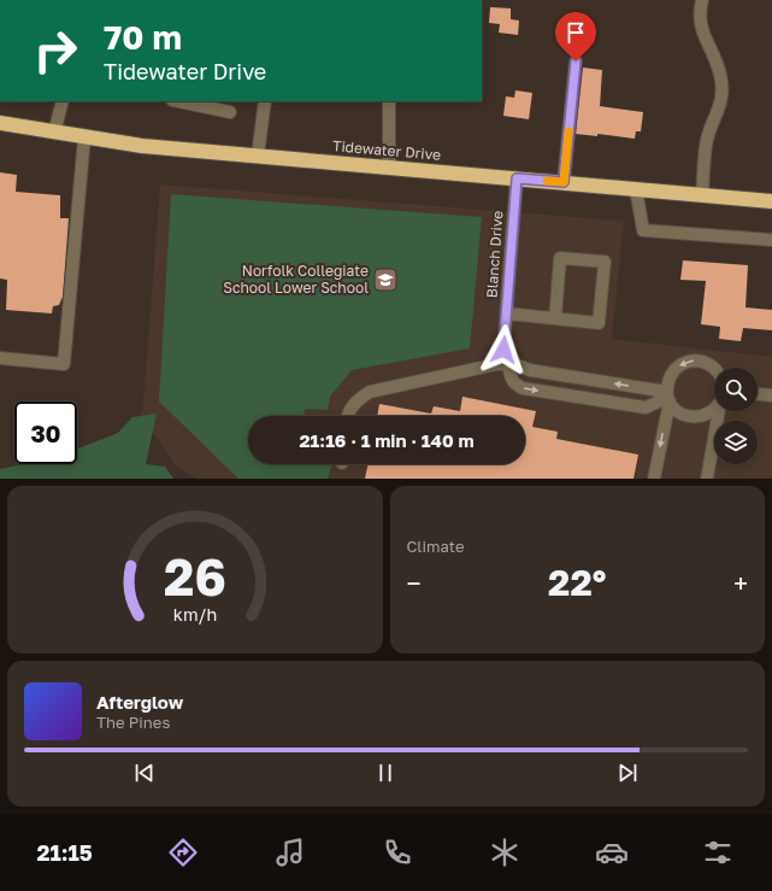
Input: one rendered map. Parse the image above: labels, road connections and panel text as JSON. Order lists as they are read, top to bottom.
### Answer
{
  "streets": {
    "highway": ["Tidewater Drive"],
    "street": ["Blanch Drive"]
  },
  "crossings": [
    ["Tidewater Drive", "Blanch Drive"]
  ],
  "places": {
    "school or university": ["Norfolk Collegiate School Lower School"]
  },
  "page": {
    "turn": ["70 m", "Tidewater Drive"],
    "limit": "30",
    "trip": "21:16 · 1 min · 140 m",
    "tile": "Climate",
    "heat": ["−", "22°", "+"],
    "song": ["Afterglow", "The Pines"],
    "tabs": "21:15",
    "gauge": ["26", "km/h"]
  }
}
